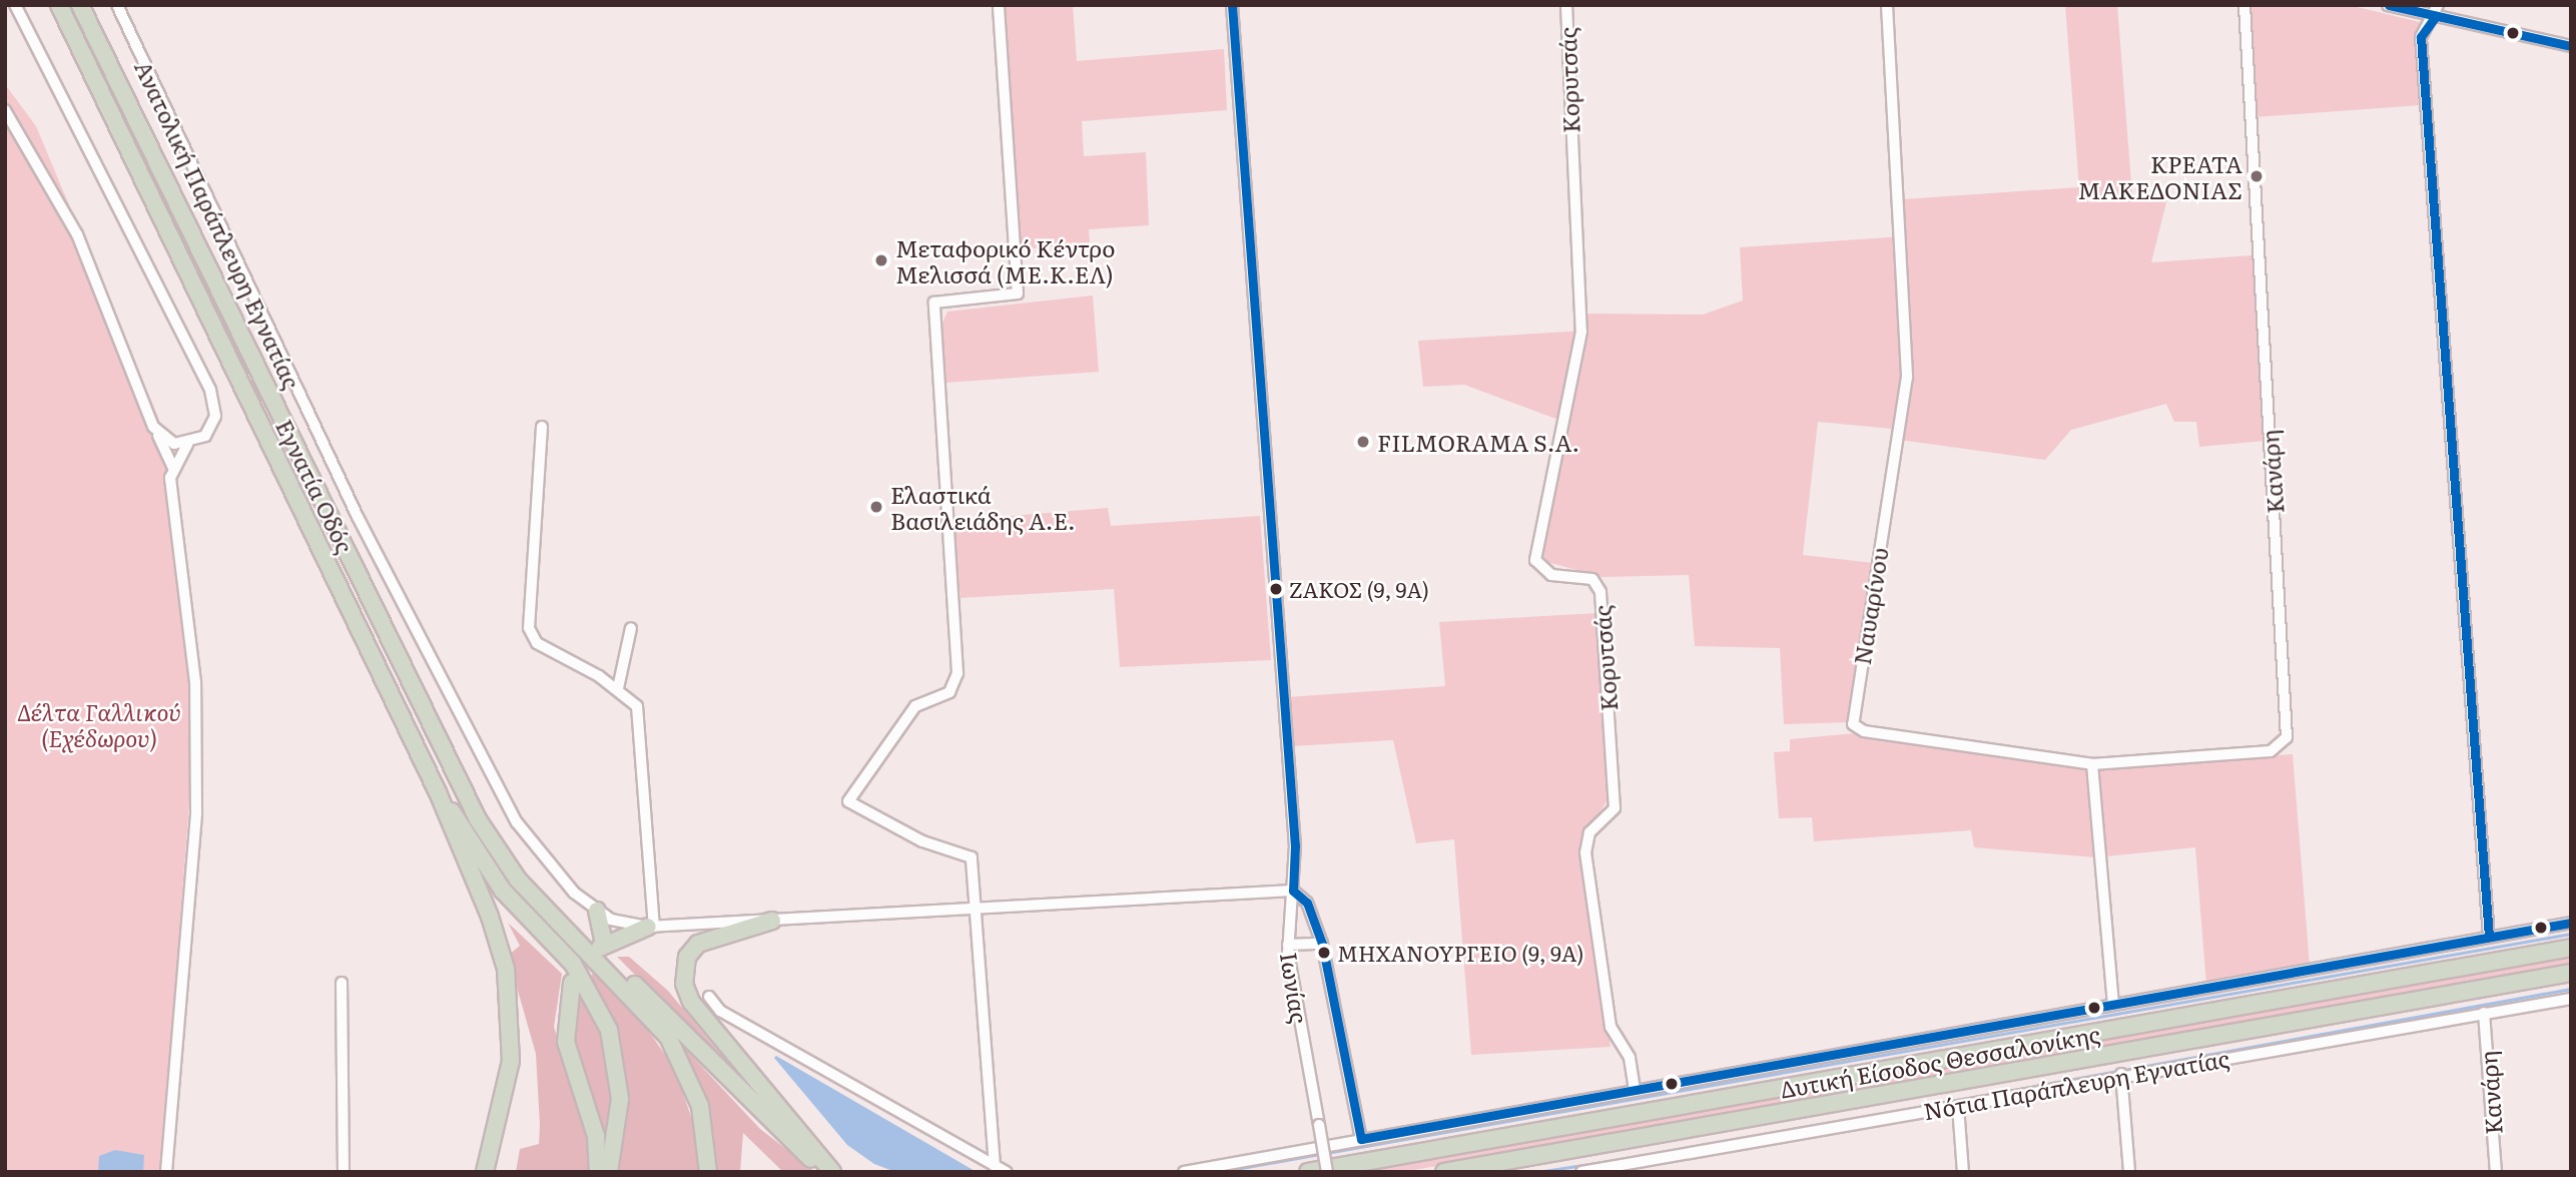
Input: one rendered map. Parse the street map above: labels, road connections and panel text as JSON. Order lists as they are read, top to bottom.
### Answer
{
  "streets": {
    "highway": ["Εγνατία Οδός", "Δυτική Είσοδος Θεσσαλονίκης"],
    "street": [
      "Κορυτσάς",
      "Ανατολική Παράπλευρη Εγνατίας",
      "Κανάρη",
      "Ναυαρίνου",
      "Ιωνίας",
      "Νότια Παράπλευρη Εγνατίας"
    ]
  },
  "crossings": [
    ["Ανατολική Παράπλευρη Εγνατίας", "Ιωνίας"],
    ["Κανάρη", "Ναυαρίνου"],
    ["Κανάρη", "Νότια Παράπλευρη Εγνατίας"]
  ],
  "parks": ["Δέλτα Γαλλικού (Εχέδωρου)"],
  "places": [
    "ΚΡΕΑΤΑ ΜΑΚΕΔΟΝΙΑΣ",
    "Μεταφορικό Κέντρο Μελισσά (ΜΕ.Κ.ΕΛ)",
    "FILMORAMA S.A.",
    "Ελαστικά Βασιλειάδης Α.Ε.",
    "ΖΑΚΟΣ (9, 9Α)",
    "ΜΗΧΑΝΟΥΡΓΕΙΟ (9, 9Α)"
  ]
}
